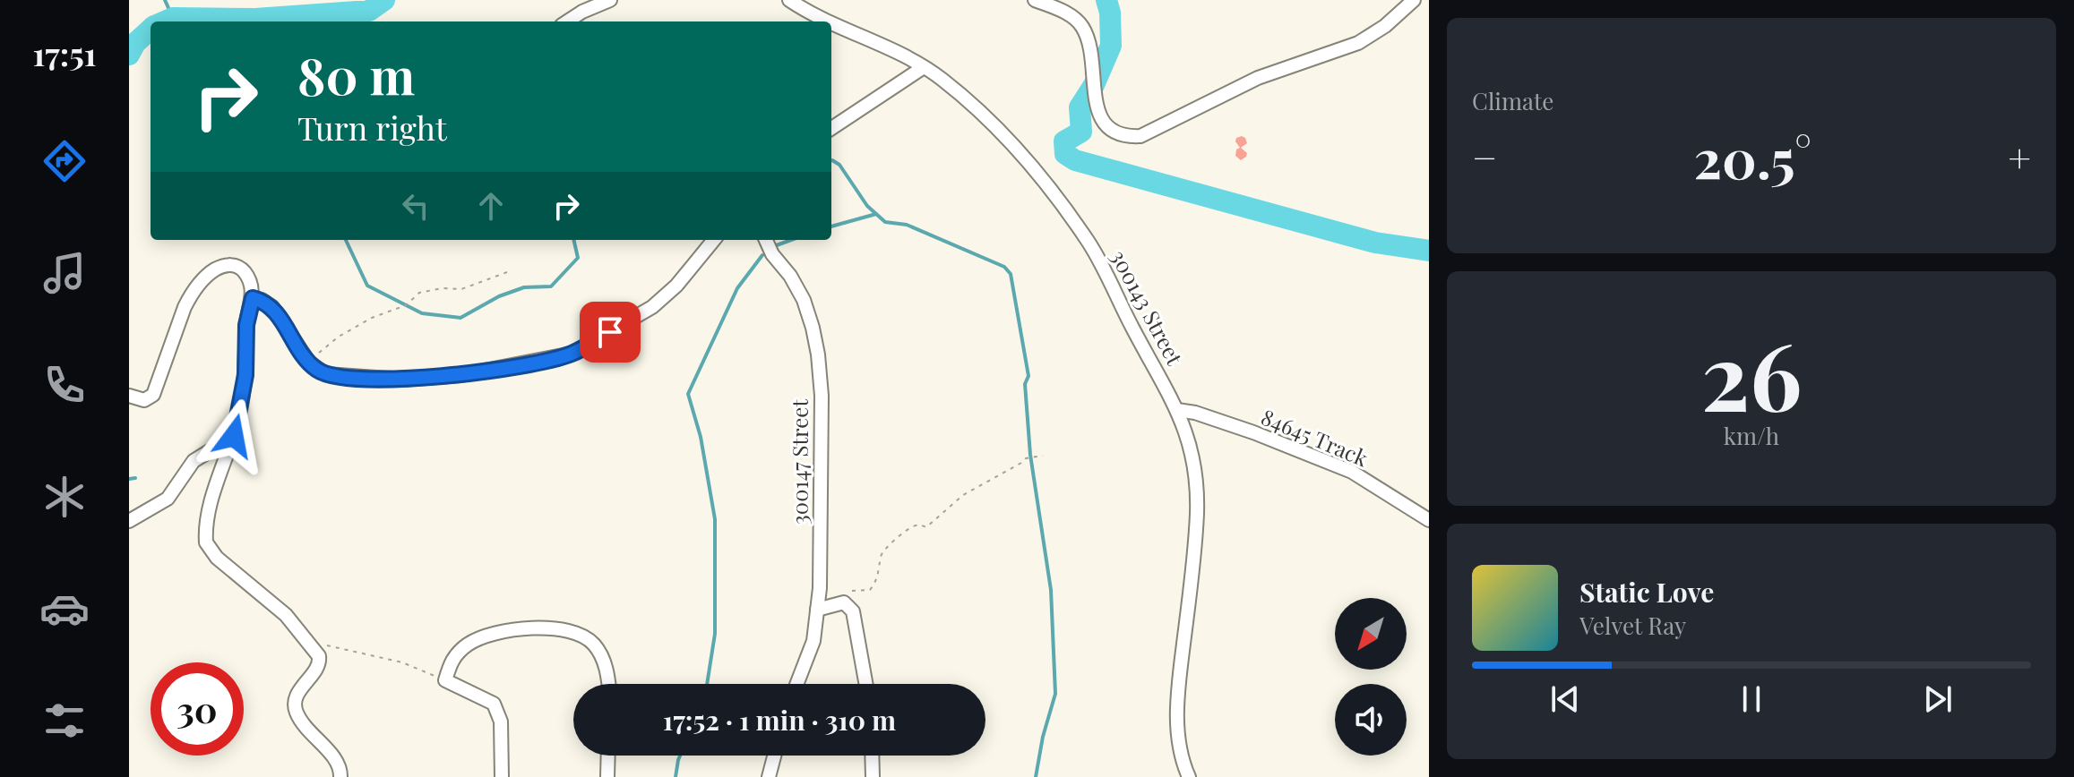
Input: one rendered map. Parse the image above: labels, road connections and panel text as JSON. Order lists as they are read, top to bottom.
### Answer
{
  "streets": {
    "street": ["300143 Street", "84645 Track", "300147 Street"]
  },
  "crossings": [
    ["300143 Street", "84645 Track"]
  ],
  "north": "bottom left",
  "page": {
    "tabs": "17:51",
    "tile": [
      "Climate",
      ["26", "km/h"]
    ],
    "turn": ["80 m", "Turn right"],
    "heat": ["−", "20.5°", "+"],
    "song": ["Static Love", "Velvet Ray"],
    "limit": "30",
    "trip": "17:52 · 1 min · 310 m"
  }
}
